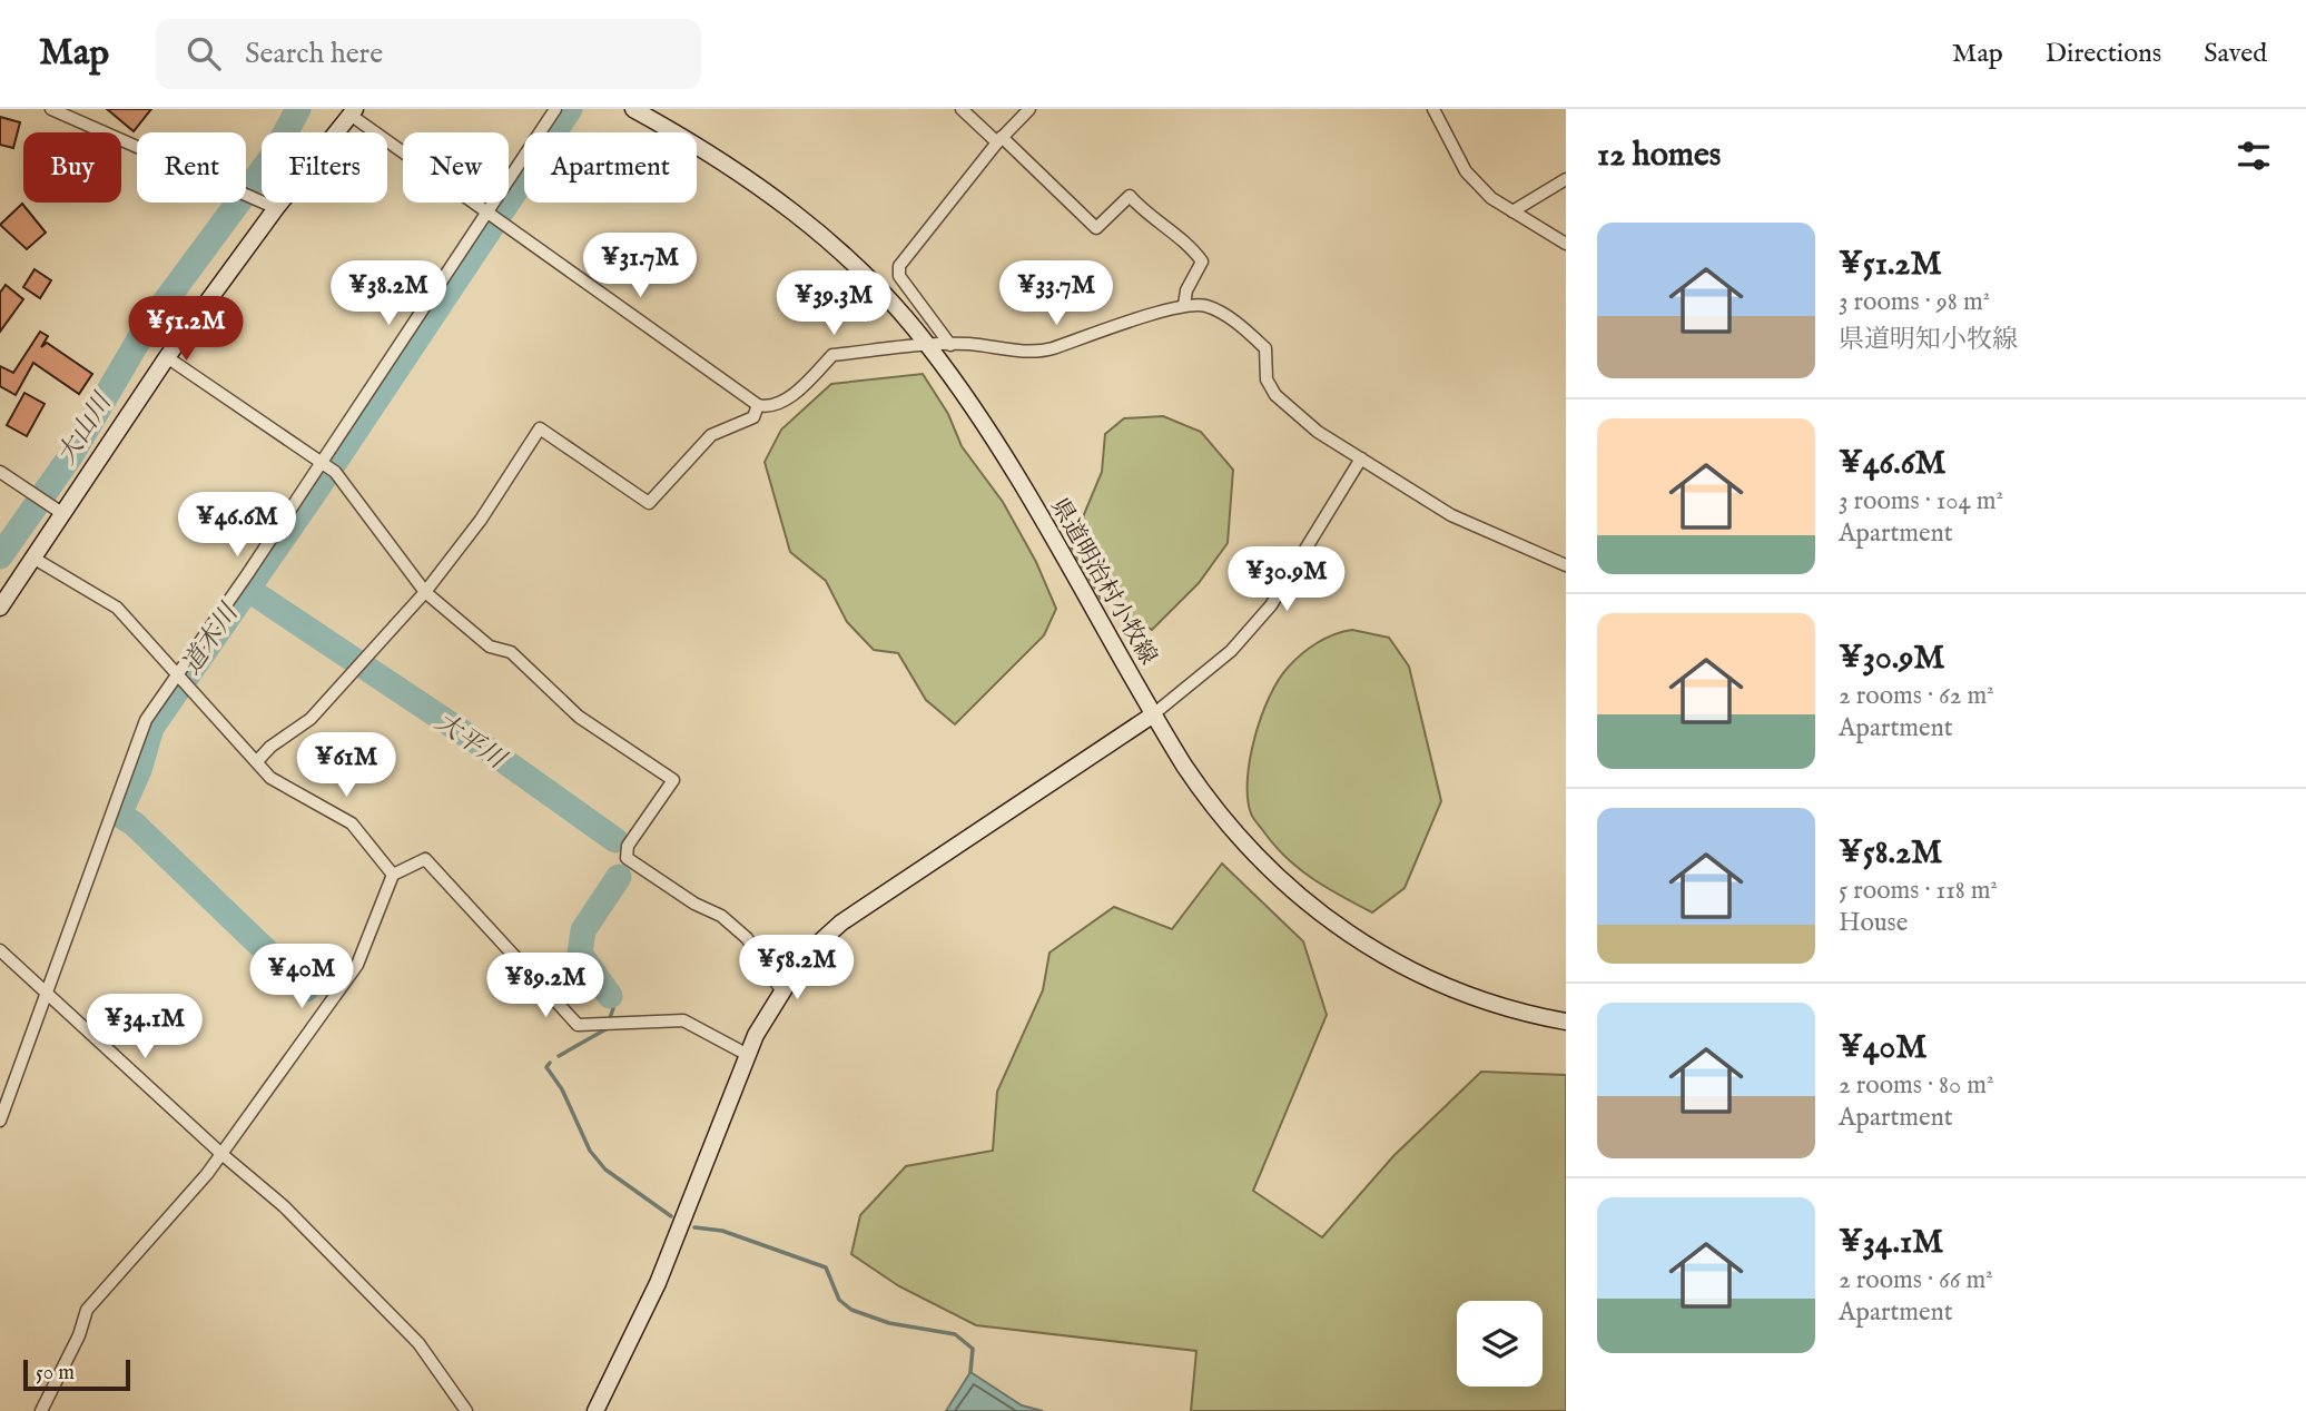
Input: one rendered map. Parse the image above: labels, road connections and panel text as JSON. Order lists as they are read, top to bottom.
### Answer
{
  "streets": {
    "main road": ["県道明治村小牧線"]
  },
  "water": ["大山川", "道木川", "大平川"],
  "scale_bar": "50 m",
  "page": {
    "header": "Map",
    "search": "Search here",
    "nav": ["Map", "Directions", "Saved"],
    "heading": "12 homes",
    "chip": [
      "Buy",
      "Rent",
      "Filters",
      "New",
      "Apartment"
    ],
    "list": [
      {
        "name": "¥51.2M",
        "note": "3 rooms · 98 m² · 県道明知小牧線"
      },
      {
        "name": "¥46.6M",
        "note": "3 rooms · 104 m² · Apartment"
      },
      {
        "name": "¥30.9M",
        "note": "2 rooms · 62 m² · Apartment"
      },
      {
        "name": "¥58.2M",
        "note": "5 rooms · 118 m² · House"
      },
      {
        "name": "¥40M",
        "note": "2 rooms · 80 m² · Apartment"
      },
      {
        "name": "¥34.1M",
        "note": "2 rooms · 66 m² · Apartment"
      }
    ],
    "price": [
      "¥31.7M",
      "¥38.2M",
      "¥33.7M",
      "¥39.3M",
      "¥51.2M",
      "¥46.6M",
      "¥30.9M",
      "¥61M",
      "¥58.2M",
      "¥40M",
      "¥89.2M",
      "¥34.1M"
    ],
    "scale": "50 m"
  }
}
